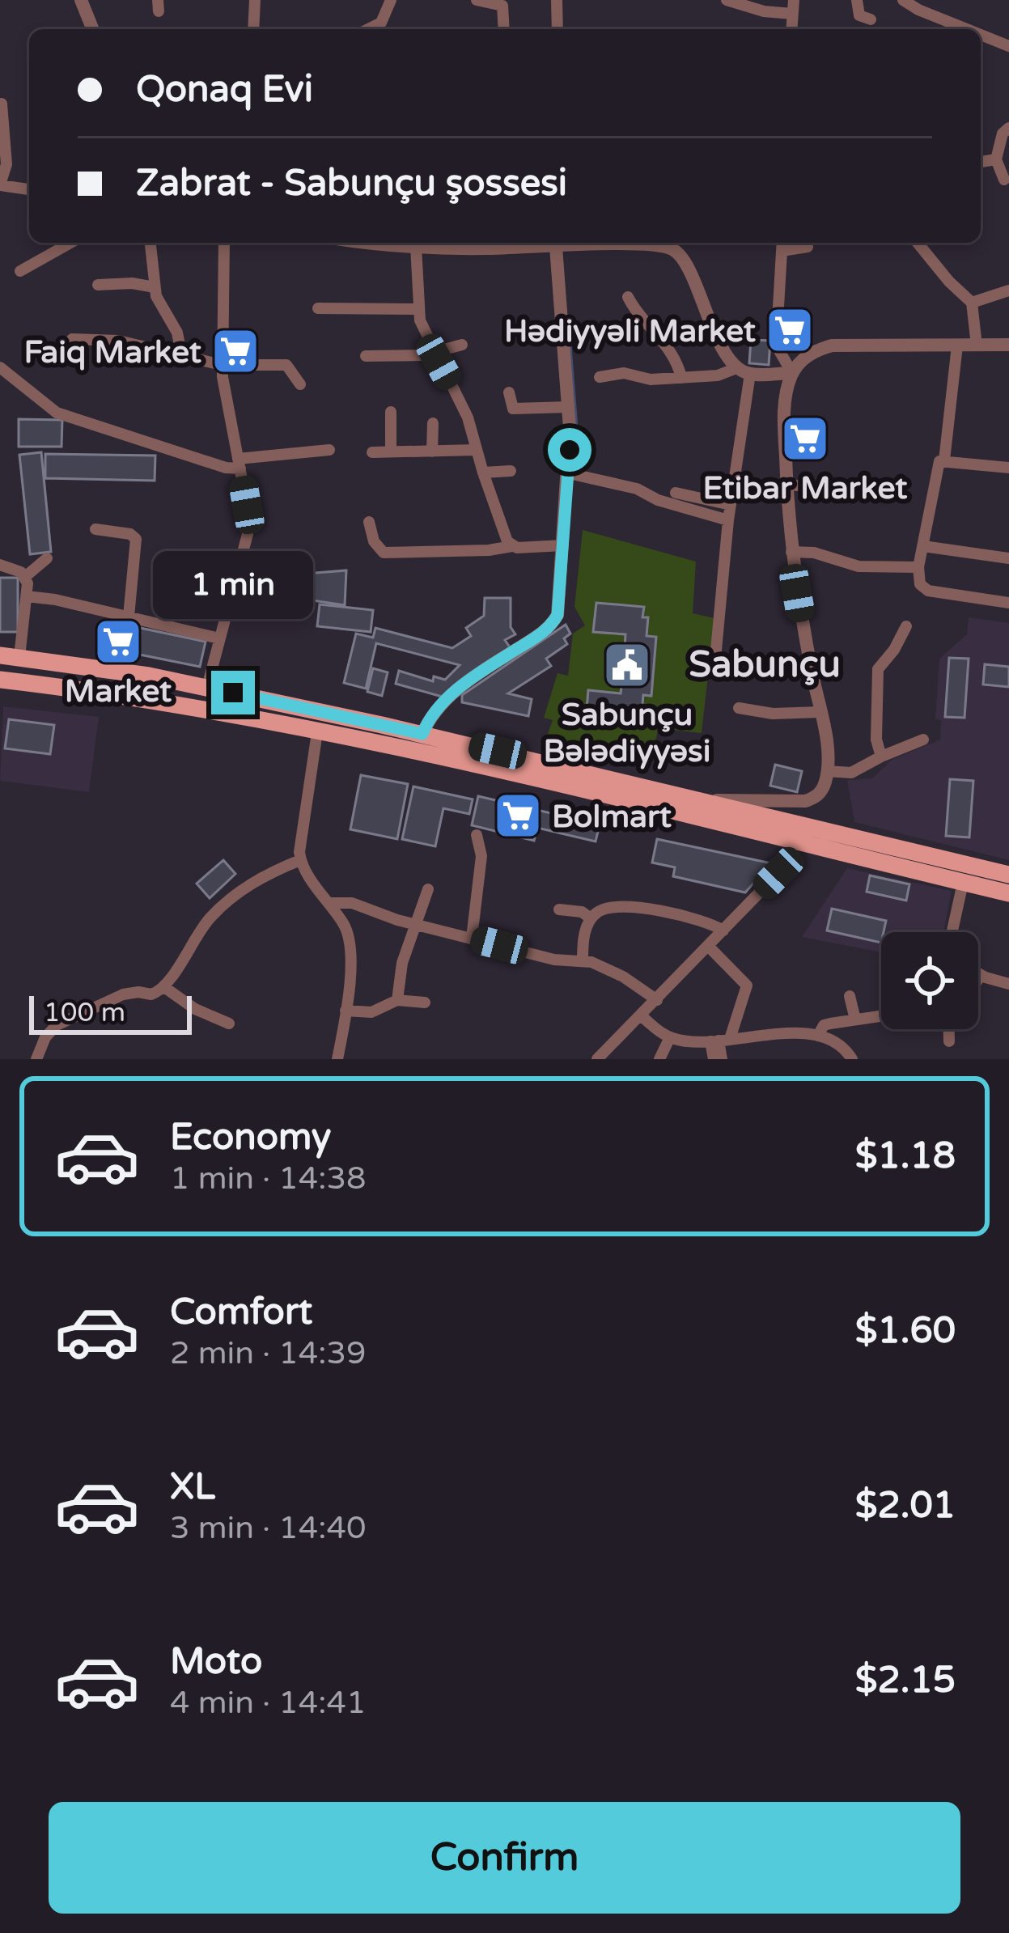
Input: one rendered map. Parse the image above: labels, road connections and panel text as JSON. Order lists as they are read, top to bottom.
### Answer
{
  "districts": ["Sabunçu"],
  "places": {
    "supermarket": [
      "Hədiyyəli Market",
      "Faiq Market",
      "Etibar Market",
      "Market",
      "Bolmart"
    ],
    "public building": ["Sabunçu Bələdiyyəsi"]
  },
  "scale_bar": "100 m",
  "page": {
    "banner": ["Qonaq Evi", "Zabrat - Sabunçu şossesi"],
    "bubble": "1 min",
    "scale": "100 m",
    "list": [
      {
        "name": "Economy",
        "note": "1 min · 14:38",
        "value": "$1.18"
      },
      {
        "name": "Comfort",
        "note": "2 min · 14:39",
        "value": "$1.60"
      },
      {
        "name": "XL",
        "note": "3 min · 14:40",
        "value": "$2.01"
      },
      {
        "name": "Moto",
        "note": "4 min · 14:41",
        "value": "$2.15"
      }
    ],
    "buttons": "Confirm"
  }
}
